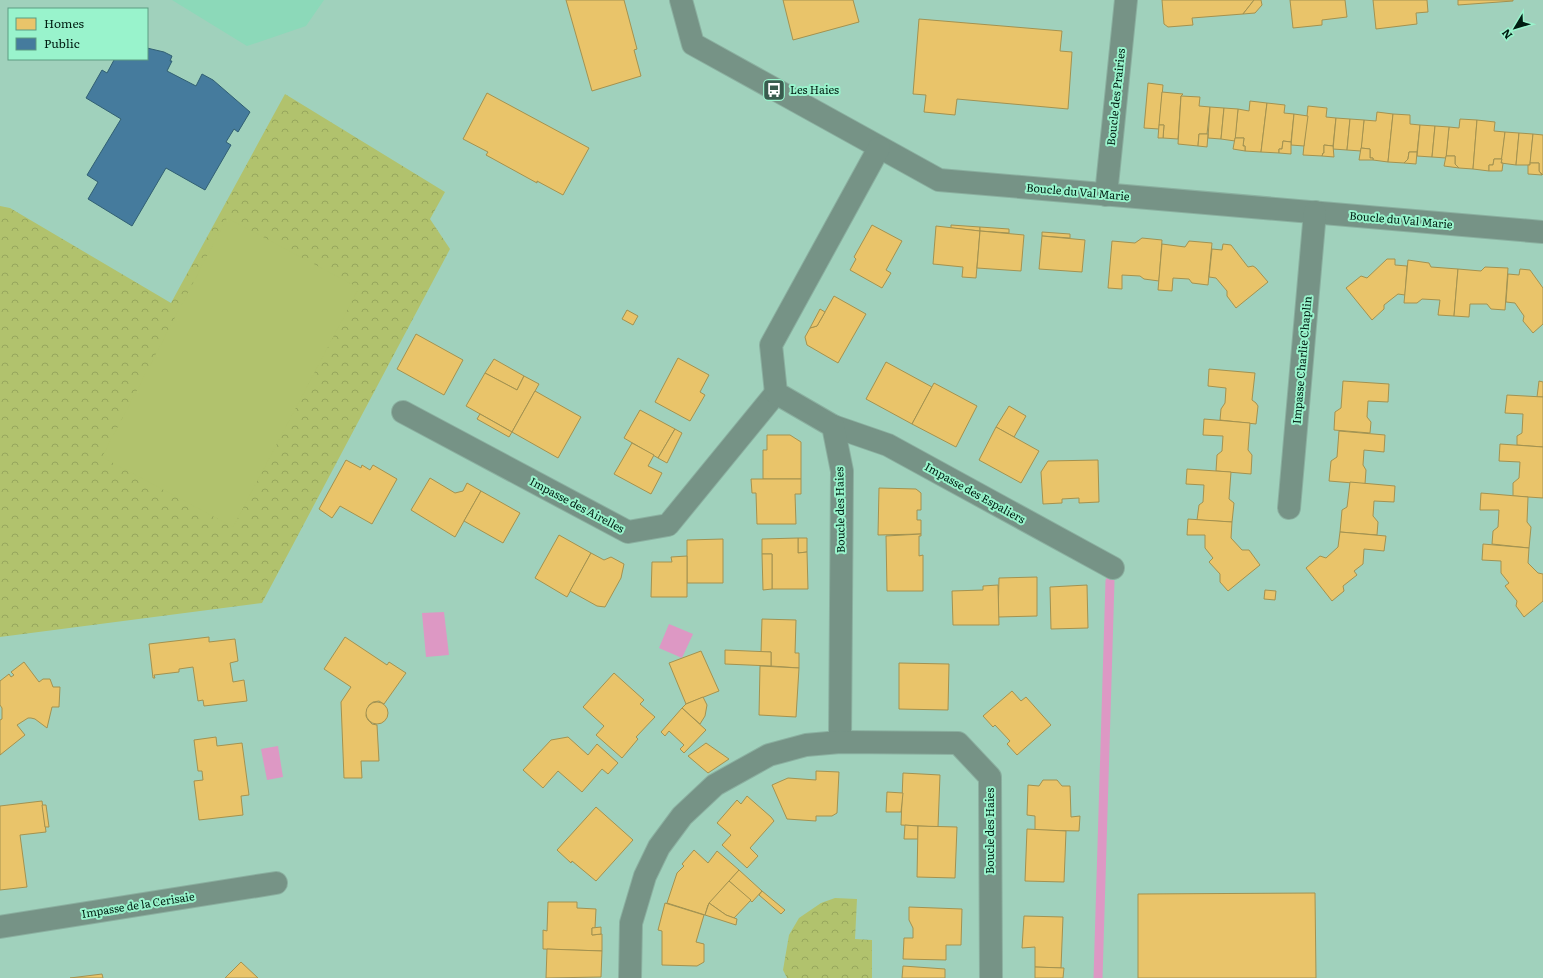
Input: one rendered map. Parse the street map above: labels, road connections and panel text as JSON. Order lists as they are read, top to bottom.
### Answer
{
  "streets": {
    "street": [
      "Boucle des Prairies",
      "Boucle du Val Marie",
      "Impasse Charlie Chaplin",
      "Impasse des Espaliers",
      "Impasse des Airelles",
      "Boucle des Haies",
      "Impasse de la Cerisaie"
    ]
  },
  "crossings": [
    ["Boucle des Prairies", "Boucle du Val Marie"],
    ["Boucle du Val Marie", "Impasse Charlie Chaplin"],
    ["Impasse des Espaliers", "Boucle des Haies"]
  ],
  "places": {
    "bus stop": ["Les Haies"]
  },
  "legend": ["Homes", "Public"],
  "north": "bottom left"
}
